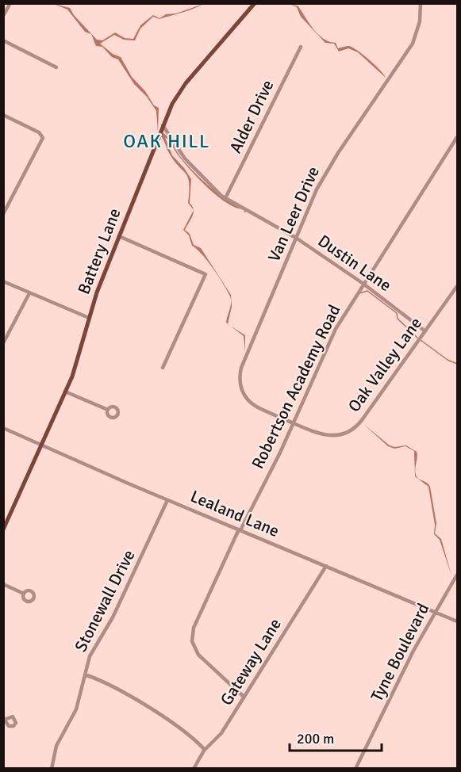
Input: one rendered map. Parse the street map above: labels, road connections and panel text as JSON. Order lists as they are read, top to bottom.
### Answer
{
  "streets": {
    "main road": ["Battery Lane"],
    "street": [
      "Alder Drive",
      "Van Leer Drive",
      "Dustin Lane",
      "Oak Valley Lane",
      "Robertson Academy Road",
      "Lealand Lane",
      "Stonewall Drive",
      "Tyne Boulevard",
      "Gateway Lane"
    ]
  },
  "crossings": [
    ["Alder Drive", "Dustin Lane"],
    ["Van Leer Drive", "Dustin Lane"],
    ["Van Leer Drive", "Oak Valley Lane"],
    ["Van Leer Drive", "Robertson Academy Road"],
    ["Battery Lane", "Dustin Lane"],
    ["Battery Lane", "Lealand Lane"],
    ["Dustin Lane", "Oak Valley Lane"],
    ["Dustin Lane", "Robertson Academy Road"],
    ["Oak Valley Lane", "Robertson Academy Road"],
    ["Robertson Academy Road", "Lealand Lane"],
    ["Robertson Academy Road", "Gateway Lane"],
    ["Lealand Lane", "Stonewall Drive"],
    ["Lealand Lane", "Tyne Boulevard"],
    ["Lealand Lane", "Gateway Lane"]
  ],
  "districts": ["OAK HILL"],
  "scale_bar": "200 m"
}
